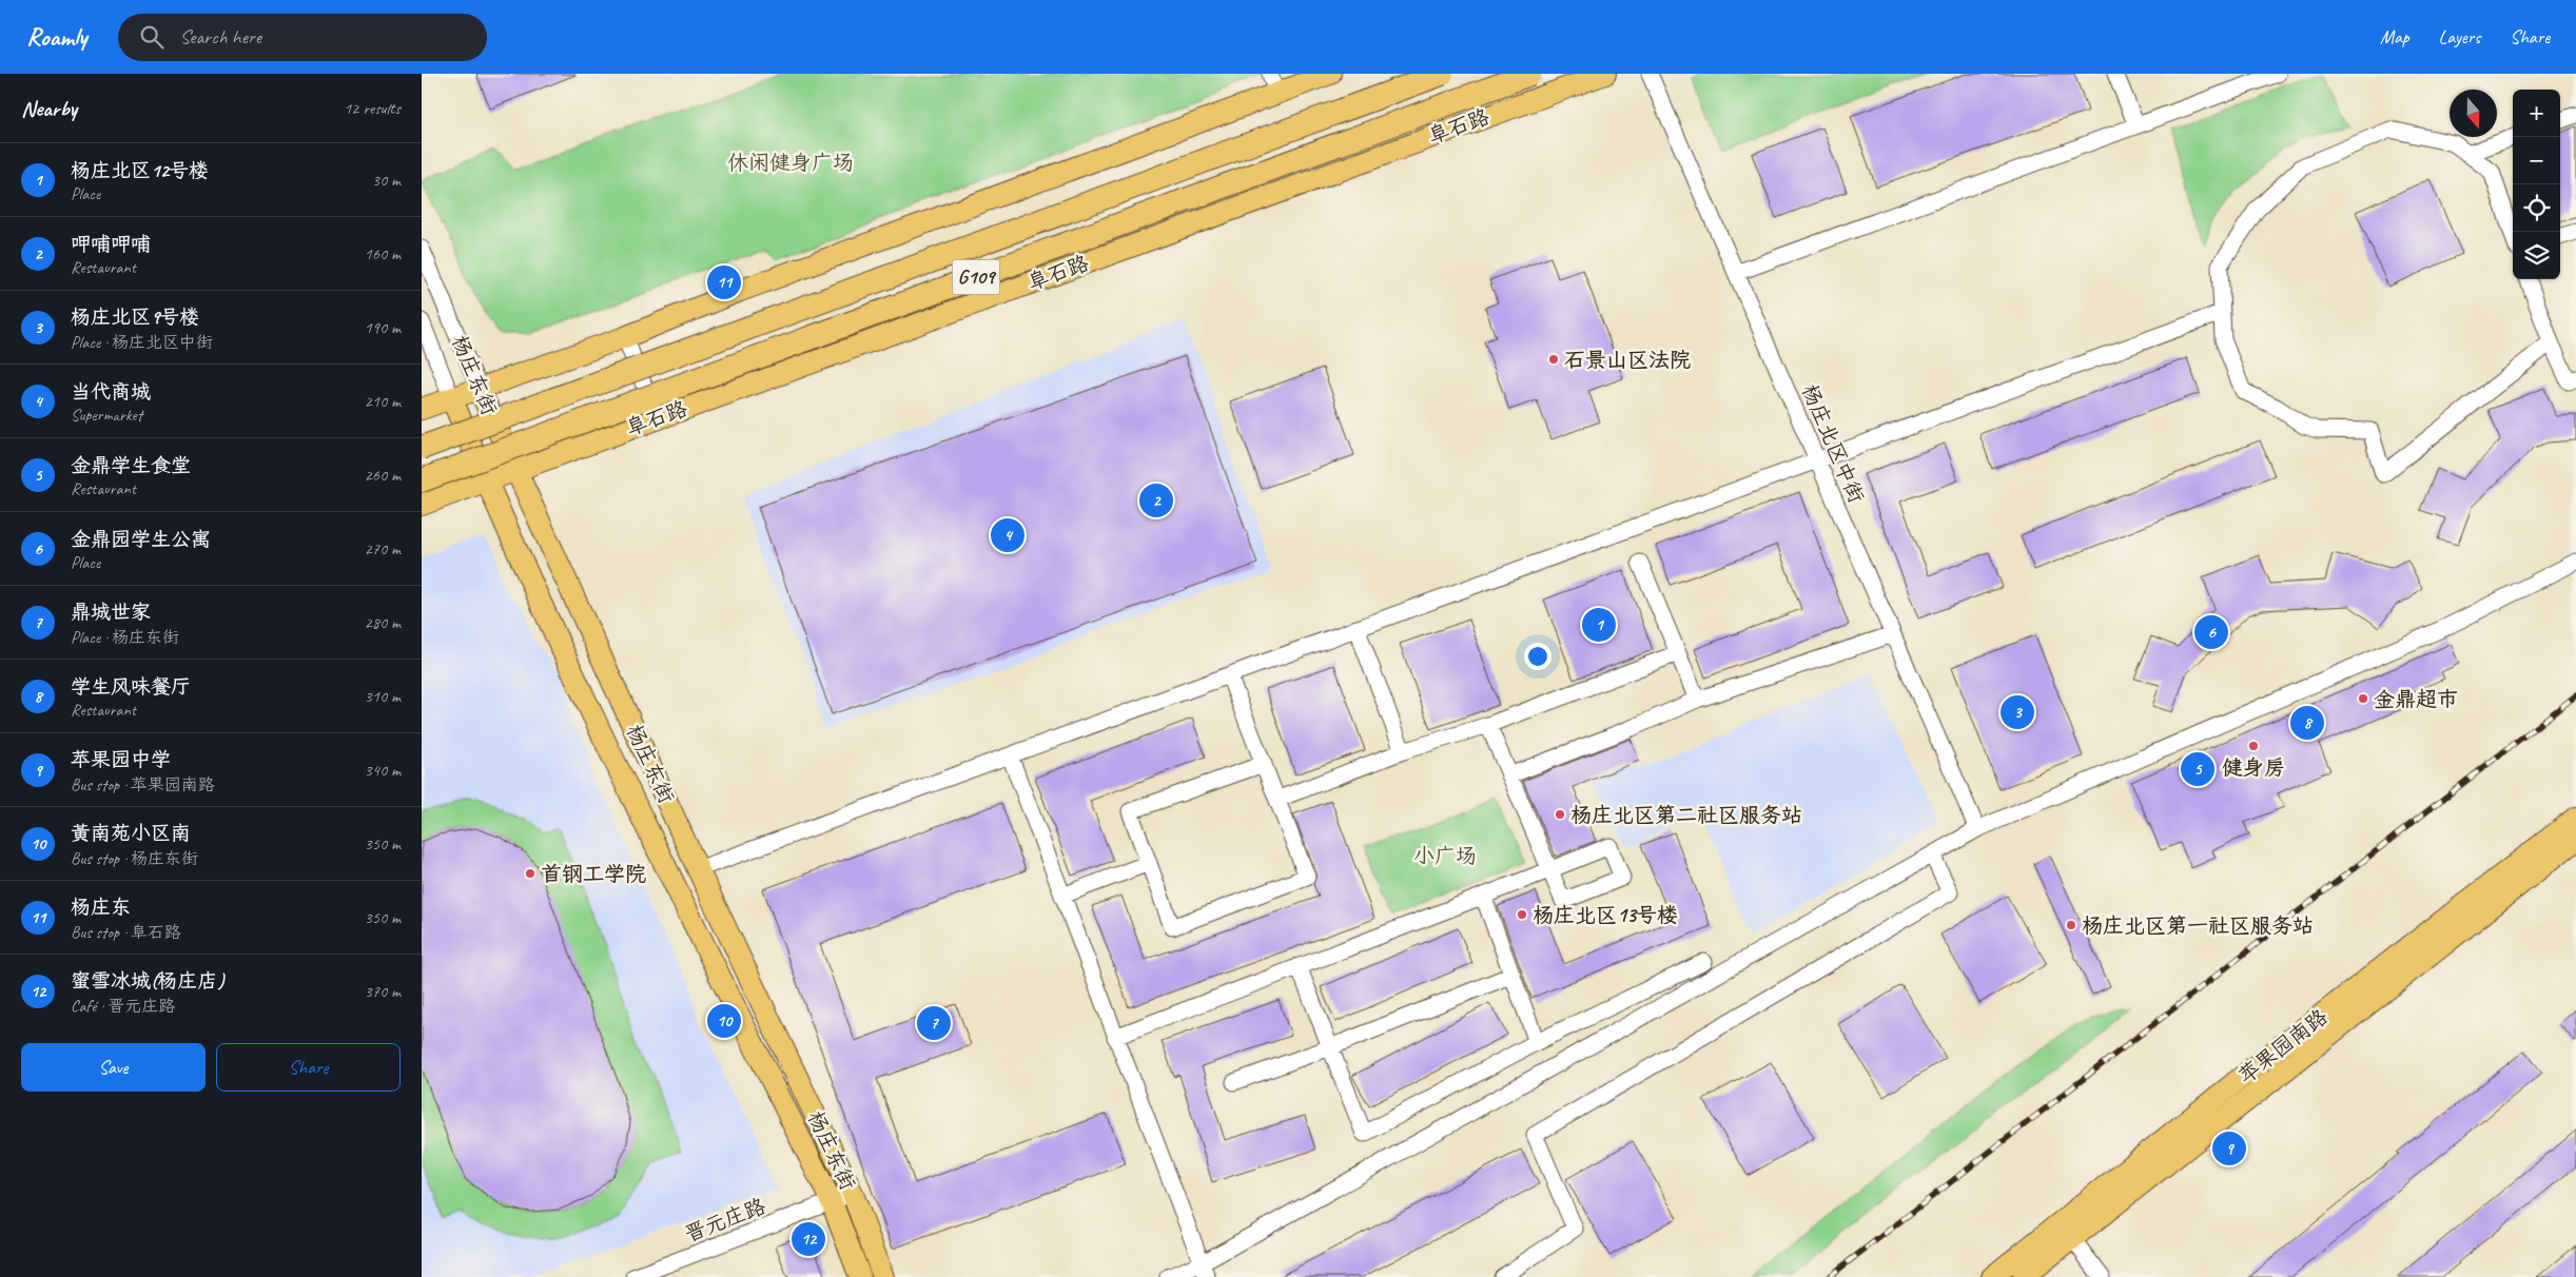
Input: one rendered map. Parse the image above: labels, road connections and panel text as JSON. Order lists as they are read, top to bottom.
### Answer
{
  "streets": {
    "highway": ["阜石路", "G109"],
    "main road": ["杨庄东街", "苹果园南路"],
    "street": ["杨庄北区中街", "晋元庄路"]
  },
  "crossings": [
    ["阜石路", "杨庄东街"],
    ["杨庄东街", "晋元庄路"]
  ],
  "parks": ["休闲健身广场", "小广场"],
  "places": [
    "石景山区法院",
    "金鼎超市",
    "健身房",
    "杨庄北区第二社区服务站",
    "首钢工学院",
    "杨庄北区13号楼",
    "杨庄北区第一社区服务站"
  ],
  "north": "bottom",
  "page": {
    "header": "Roamly",
    "search": "Search here",
    "nav": ["Map", "Layers", "Share"],
    "heading": ["Nearby", "12 results"],
    "map_buttons": ["+", "−"],
    "list": [
      {
        "mark": "1",
        "name": "杨庄北区12号楼",
        "note": "Place",
        "value": "30 m"
      },
      {
        "mark": "2",
        "name": "呷哺呷哺",
        "note": "Restaurant",
        "value": "160 m"
      },
      {
        "mark": "3",
        "name": "杨庄北区9号楼",
        "note": "Place · 杨庄北区中街",
        "value": "190 m"
      },
      {
        "mark": "4",
        "name": "当代商城",
        "note": "Supermarket",
        "value": "210 m"
      },
      {
        "mark": "5",
        "name": "金鼎学生食堂",
        "note": "Restaurant",
        "value": "260 m"
      },
      {
        "mark": "6",
        "name": "金鼎园学生公寓",
        "note": "Place",
        "value": "270 m"
      },
      {
        "mark": "7",
        "name": "鼎城世家",
        "note": "Place · 杨庄东街",
        "value": "280 m"
      },
      {
        "mark": "8",
        "name": "学生风味餐厅",
        "note": "Restaurant",
        "value": "310 m"
      },
      {
        "mark": "9",
        "name": "苹果园中学",
        "note": "Bus stop · 苹果园南路",
        "value": "340 m"
      },
      {
        "mark": "10",
        "name": "黄南苑小区南",
        "note": "Bus stop · 杨庄东街",
        "value": "350 m"
      },
      {
        "mark": "11",
        "name": "杨庄东",
        "note": "Bus stop · 阜石路",
        "value": "350 m"
      },
      {
        "mark": "12",
        "name": "蜜雪冰城(杨庄店)",
        "note": "Café · 晋元庄路",
        "value": "370 m"
      }
    ],
    "pins": [
      "11",
      "2",
      "4",
      "1",
      "6",
      "3",
      "8",
      "5",
      "10",
      "7",
      "9",
      "12"
    ],
    "buttons": ["Save", "Share"]
  }
}
